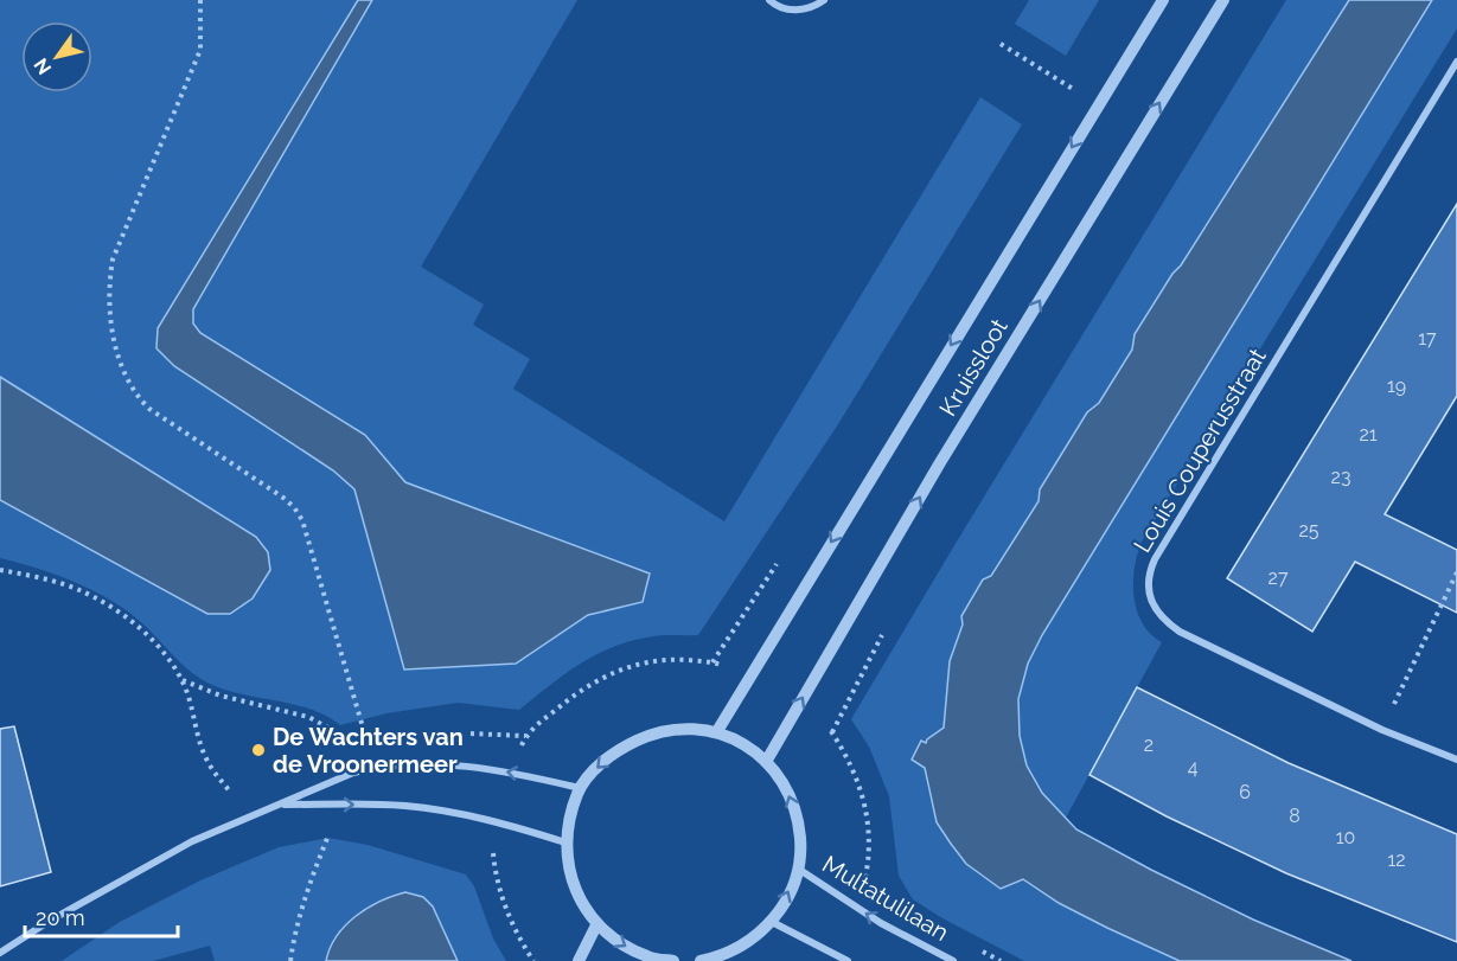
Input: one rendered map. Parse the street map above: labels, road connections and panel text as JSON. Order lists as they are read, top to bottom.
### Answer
{
  "streets": {
    "street": ["Kruissloot", "Louis Couperusstraat", "Multatulilaan"]
  },
  "places": ["De Wachters van de Vroonermeer"],
  "house_numbers": [
    "17",
    "19",
    "21",
    "23",
    "25",
    "27",
    "2",
    "4",
    "6",
    "8",
    "10",
    "12"
  ],
  "scale_bar": "20 m",
  "north": "bottom left"
}
